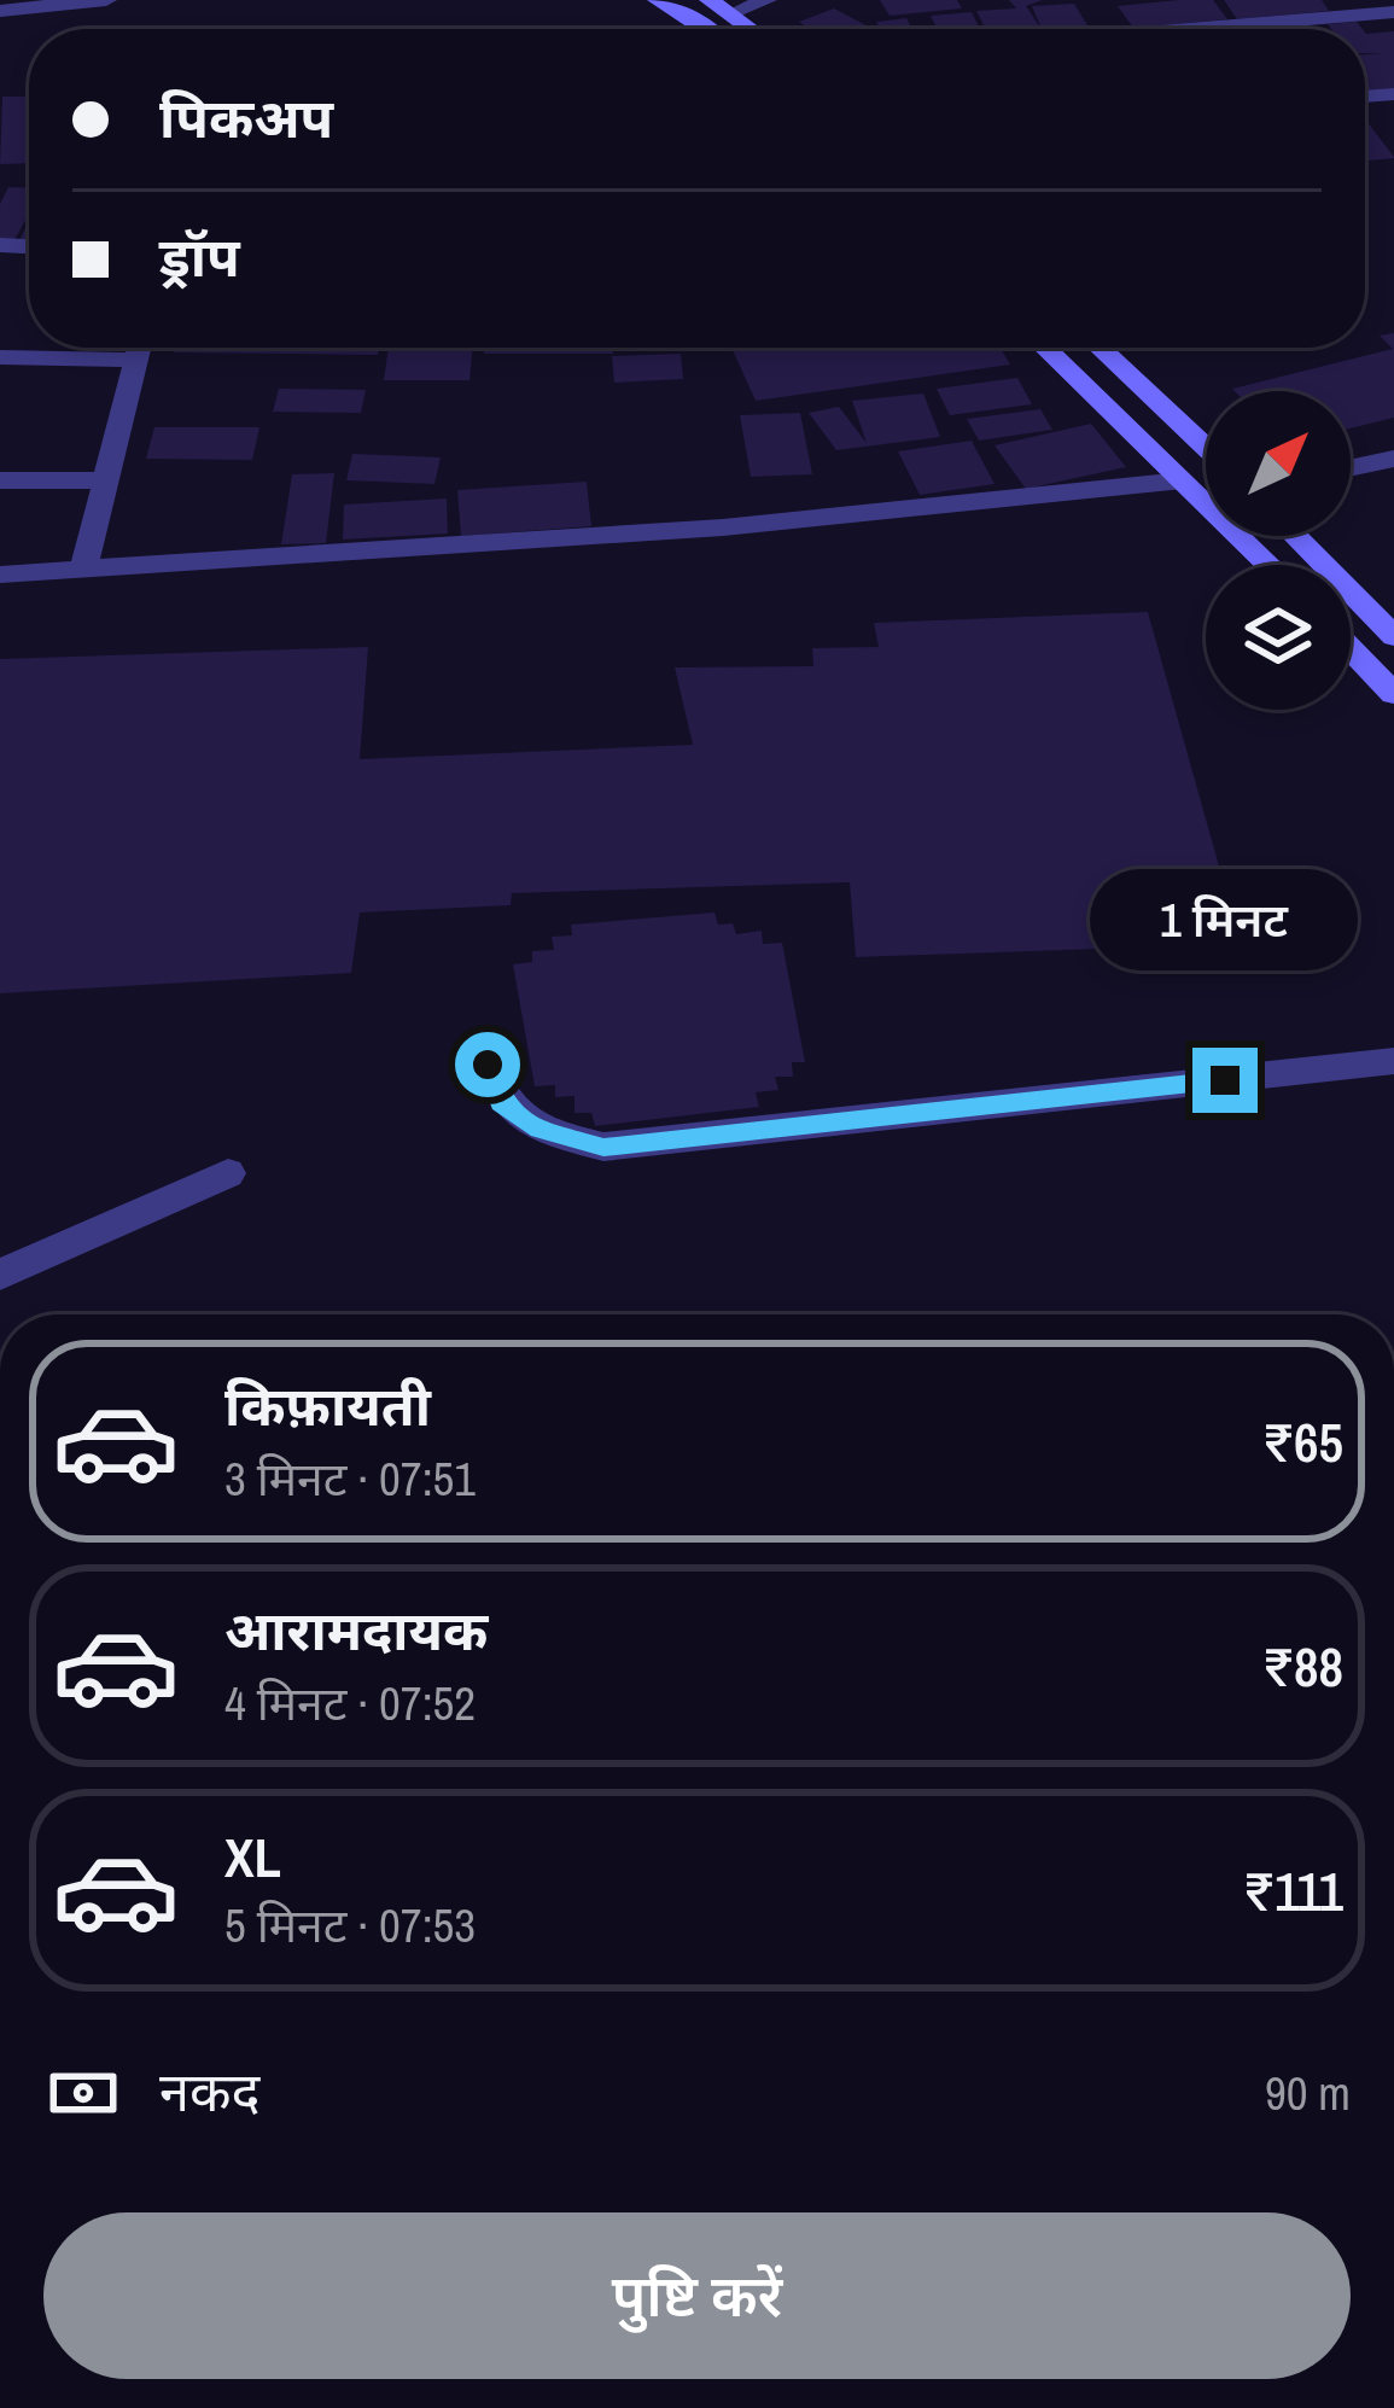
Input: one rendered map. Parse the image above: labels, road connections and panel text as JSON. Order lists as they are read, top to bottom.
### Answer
{
  "north": "top right",
  "page": {
    "banner": ["पिकअप", "ड्रॉप"],
    "bubble": "1 मिनट",
    "list": [
      {
        "name": "किफ़ायती",
        "note": "3 मिनट · 07:51",
        "value": "₹65"
      },
      {
        "name": "आरामदायक",
        "note": "4 मिनट · 07:52",
        "value": "₹88"
      },
      {
        "name": "XL",
        "note": "5 मिनट · 07:53",
        "value": "₹111"
      }
    ],
    "pay": ["नकद", "90 m"],
    "buttons": "पुष्टि करें"
  }
}
